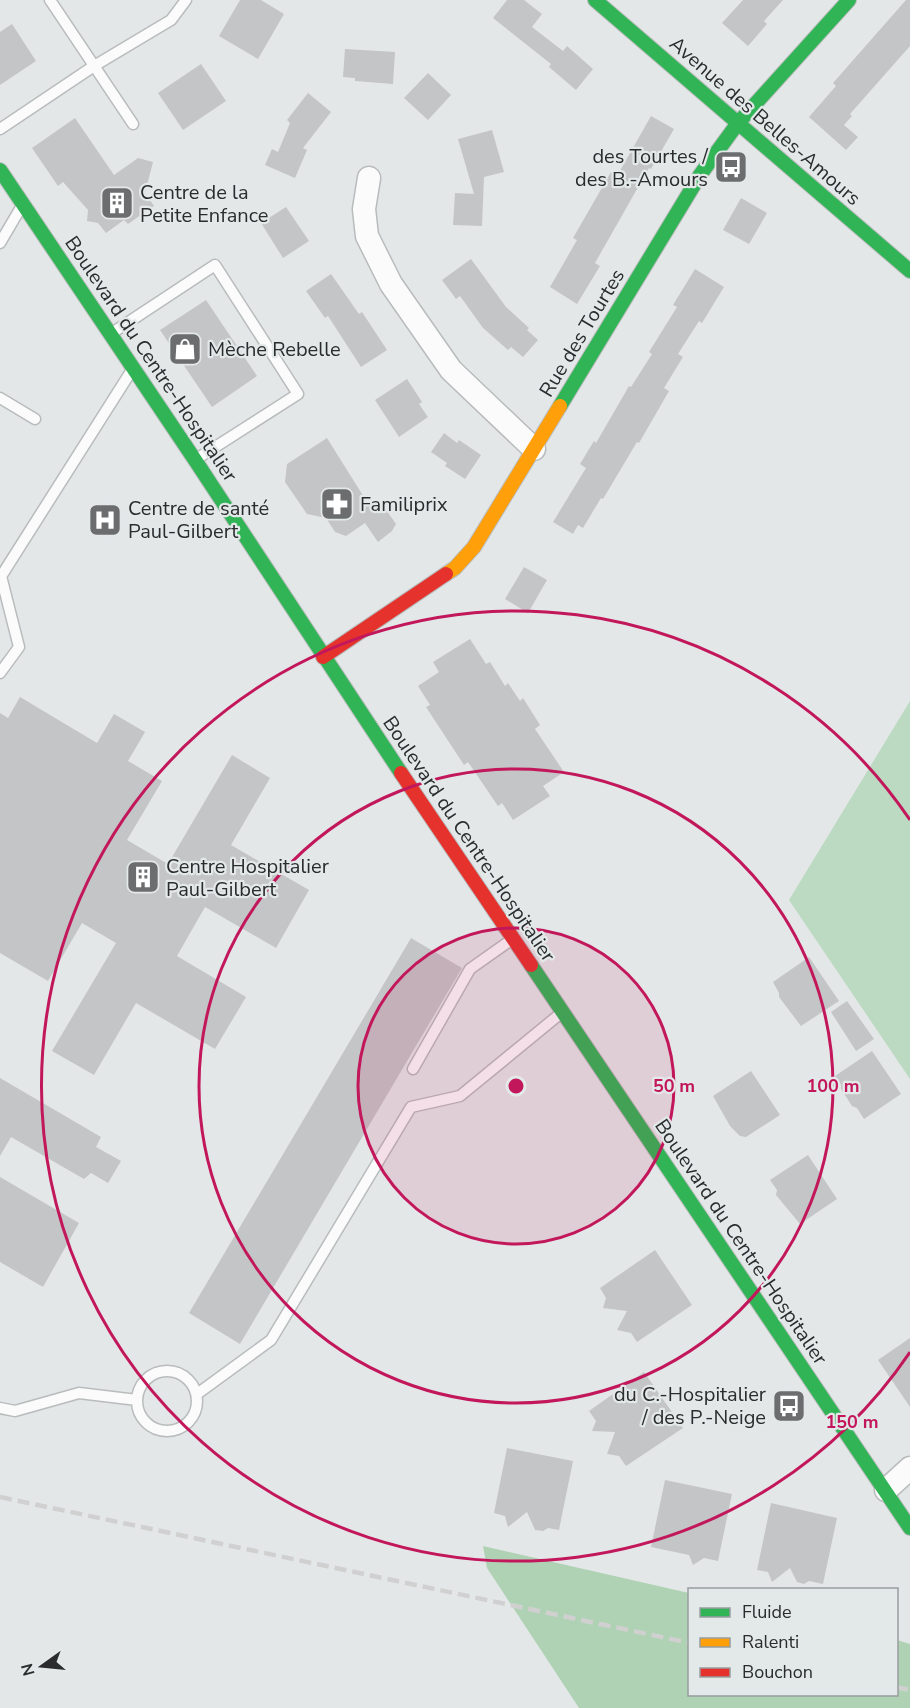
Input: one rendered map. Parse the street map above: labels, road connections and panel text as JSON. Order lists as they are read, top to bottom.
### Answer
{
  "streets": {
    "street": ["Avenue des Belles-Amours", "Rue des Tourtes", "Boulevard du Centre-Hospitalier"]
  },
  "crossings": [
    ["Avenue des Belles-Amours", "Rue des Tourtes"],
    ["Rue des Tourtes", "Boulevard du Centre-Hospitalier"]
  ],
  "places": {
    "bus stop": ["des Tourtes / des B.-Amours", "du C.-Hospitalier / des P.-Neige"],
    "building": ["Centre de la Petite Enfance", "Centre Hospitalier Paul-Gilbert"],
    "shop": ["Mèche Rebelle"],
    "pharmacy": ["Familiprix"],
    "hospital": ["Centre de santé Paul-Gilbert"]
  },
  "legend": ["Fluide", "Ralenti", "Bouchon"],
  "north": "left",
  "rings": ["50 m", "100 m", "150 m"]
}
